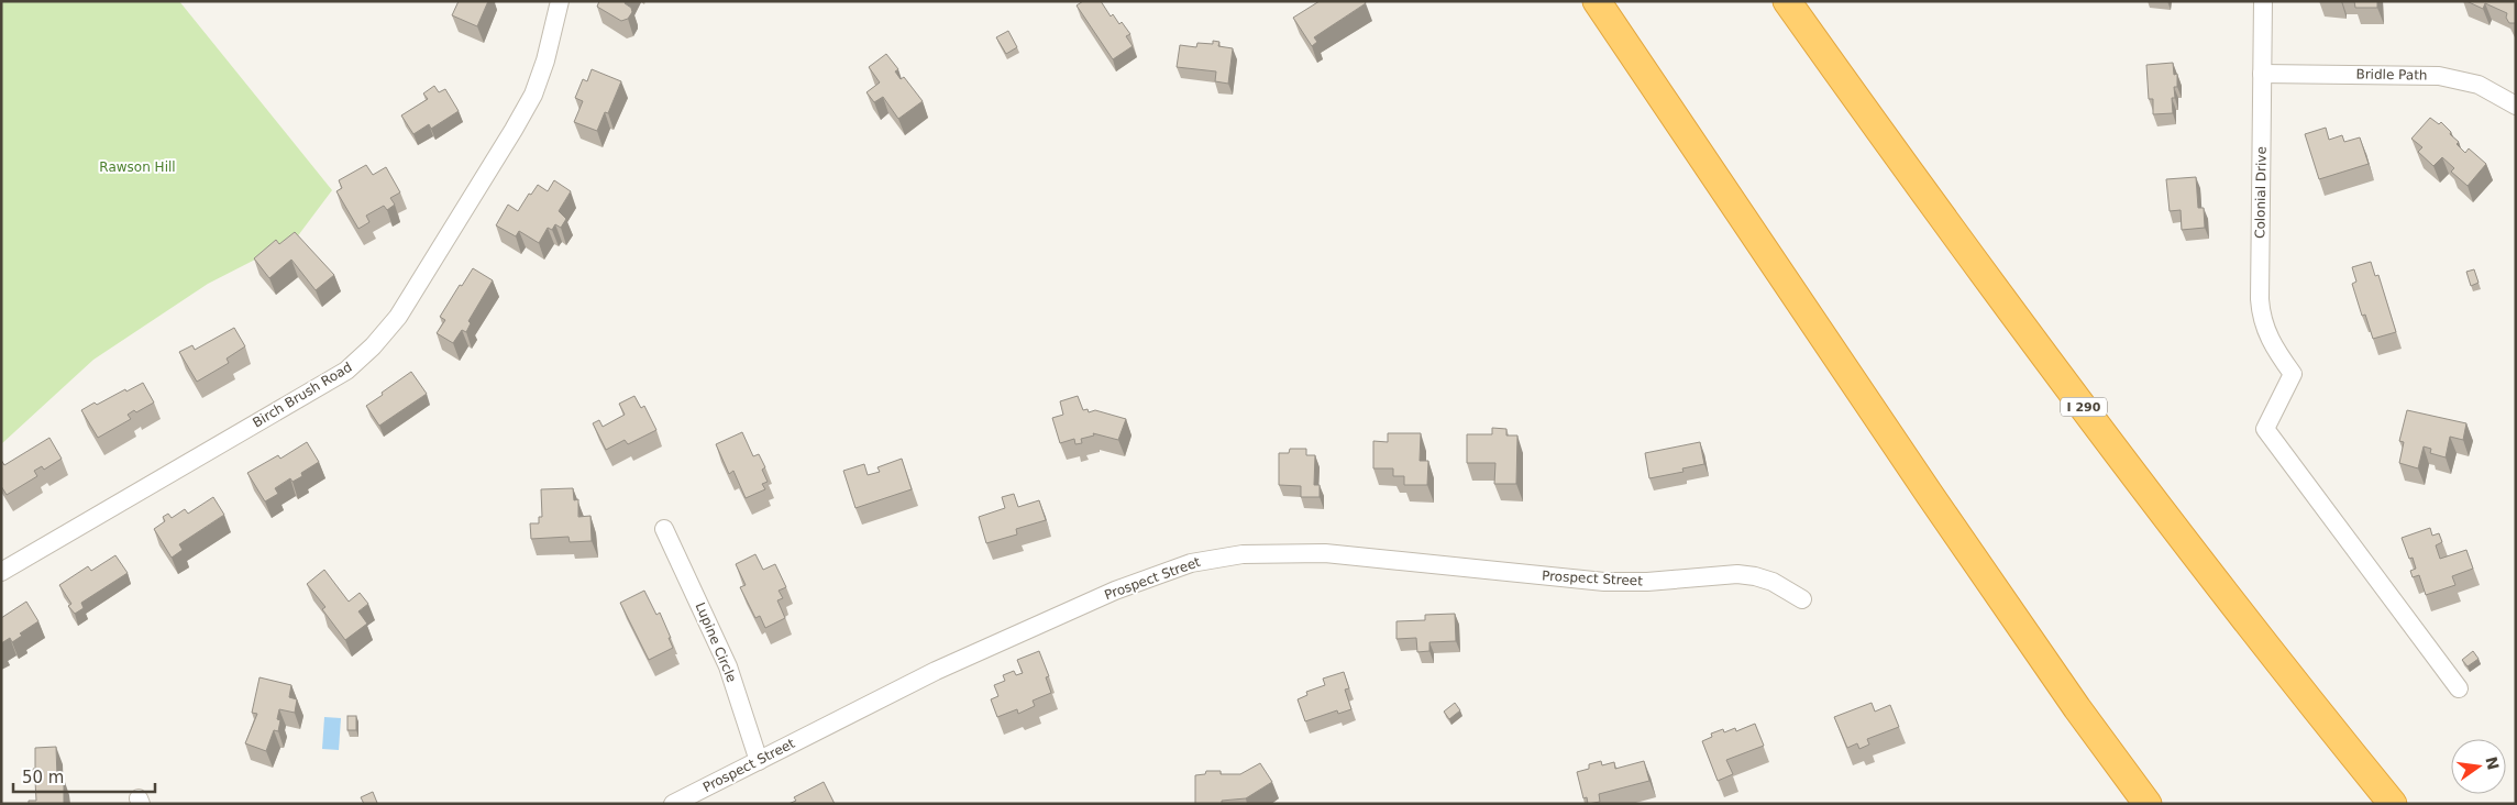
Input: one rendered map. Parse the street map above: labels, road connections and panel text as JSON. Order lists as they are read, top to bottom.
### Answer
{
  "streets": {
    "highway": ["I 290"],
    "street": [
      "Bridle Path",
      "Colonial Drive",
      "Birch Brush Road",
      "Prospect Street",
      "Lupine Circle"
    ]
  },
  "crossings": [
    ["Bridle Path", "Colonial Drive"],
    ["Prospect Street", "Lupine Circle"]
  ],
  "parks": ["Rawson Hill"],
  "scale_bar": "50 m",
  "north": "right"
}
